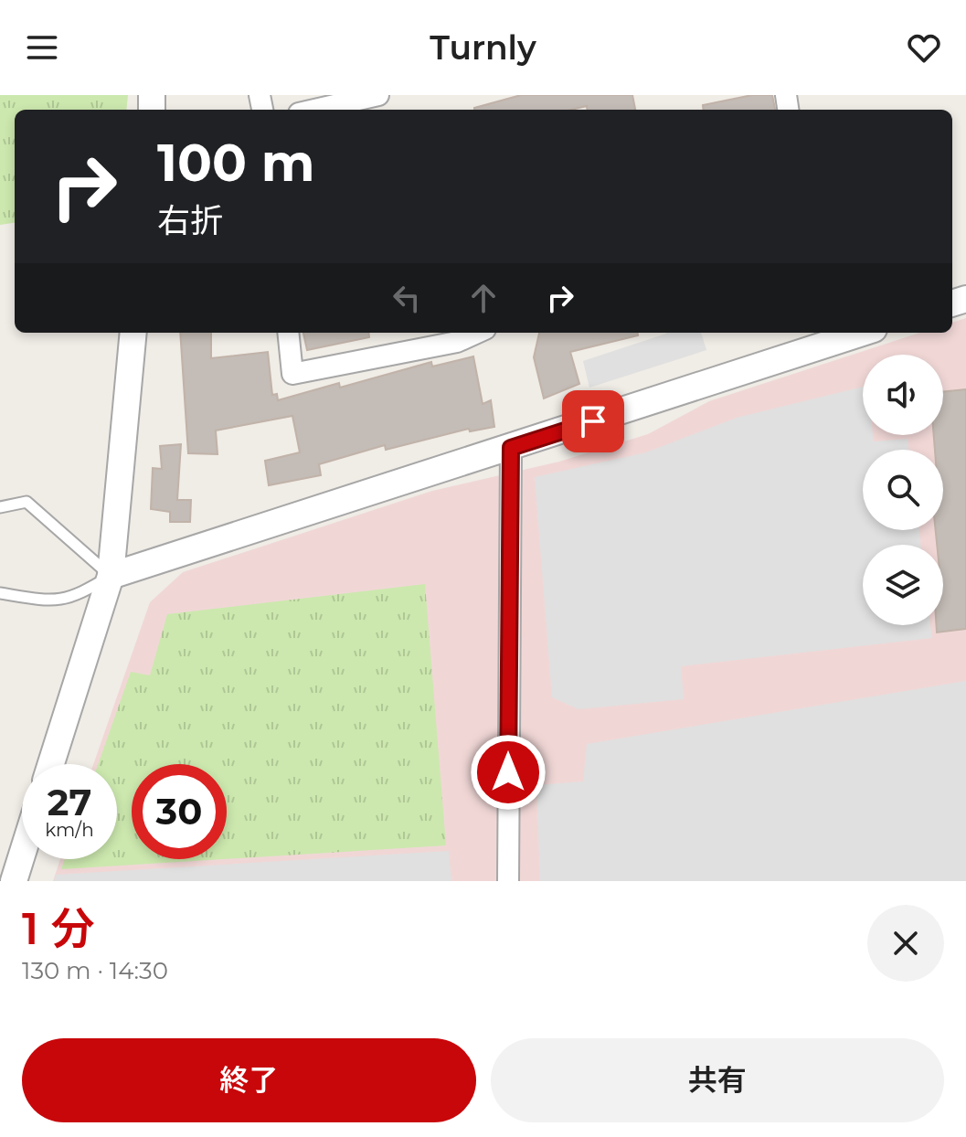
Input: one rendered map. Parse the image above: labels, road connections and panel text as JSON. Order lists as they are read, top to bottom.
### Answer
{
  "page": {
    "header": "Turnly",
    "turn": ["100 m", "右折"],
    "speed": "27 km/h",
    "limit": "30",
    "heading": ["1 分", "130 m · 14:30"],
    "buttons": ["終了", "共有"]
  }
}
